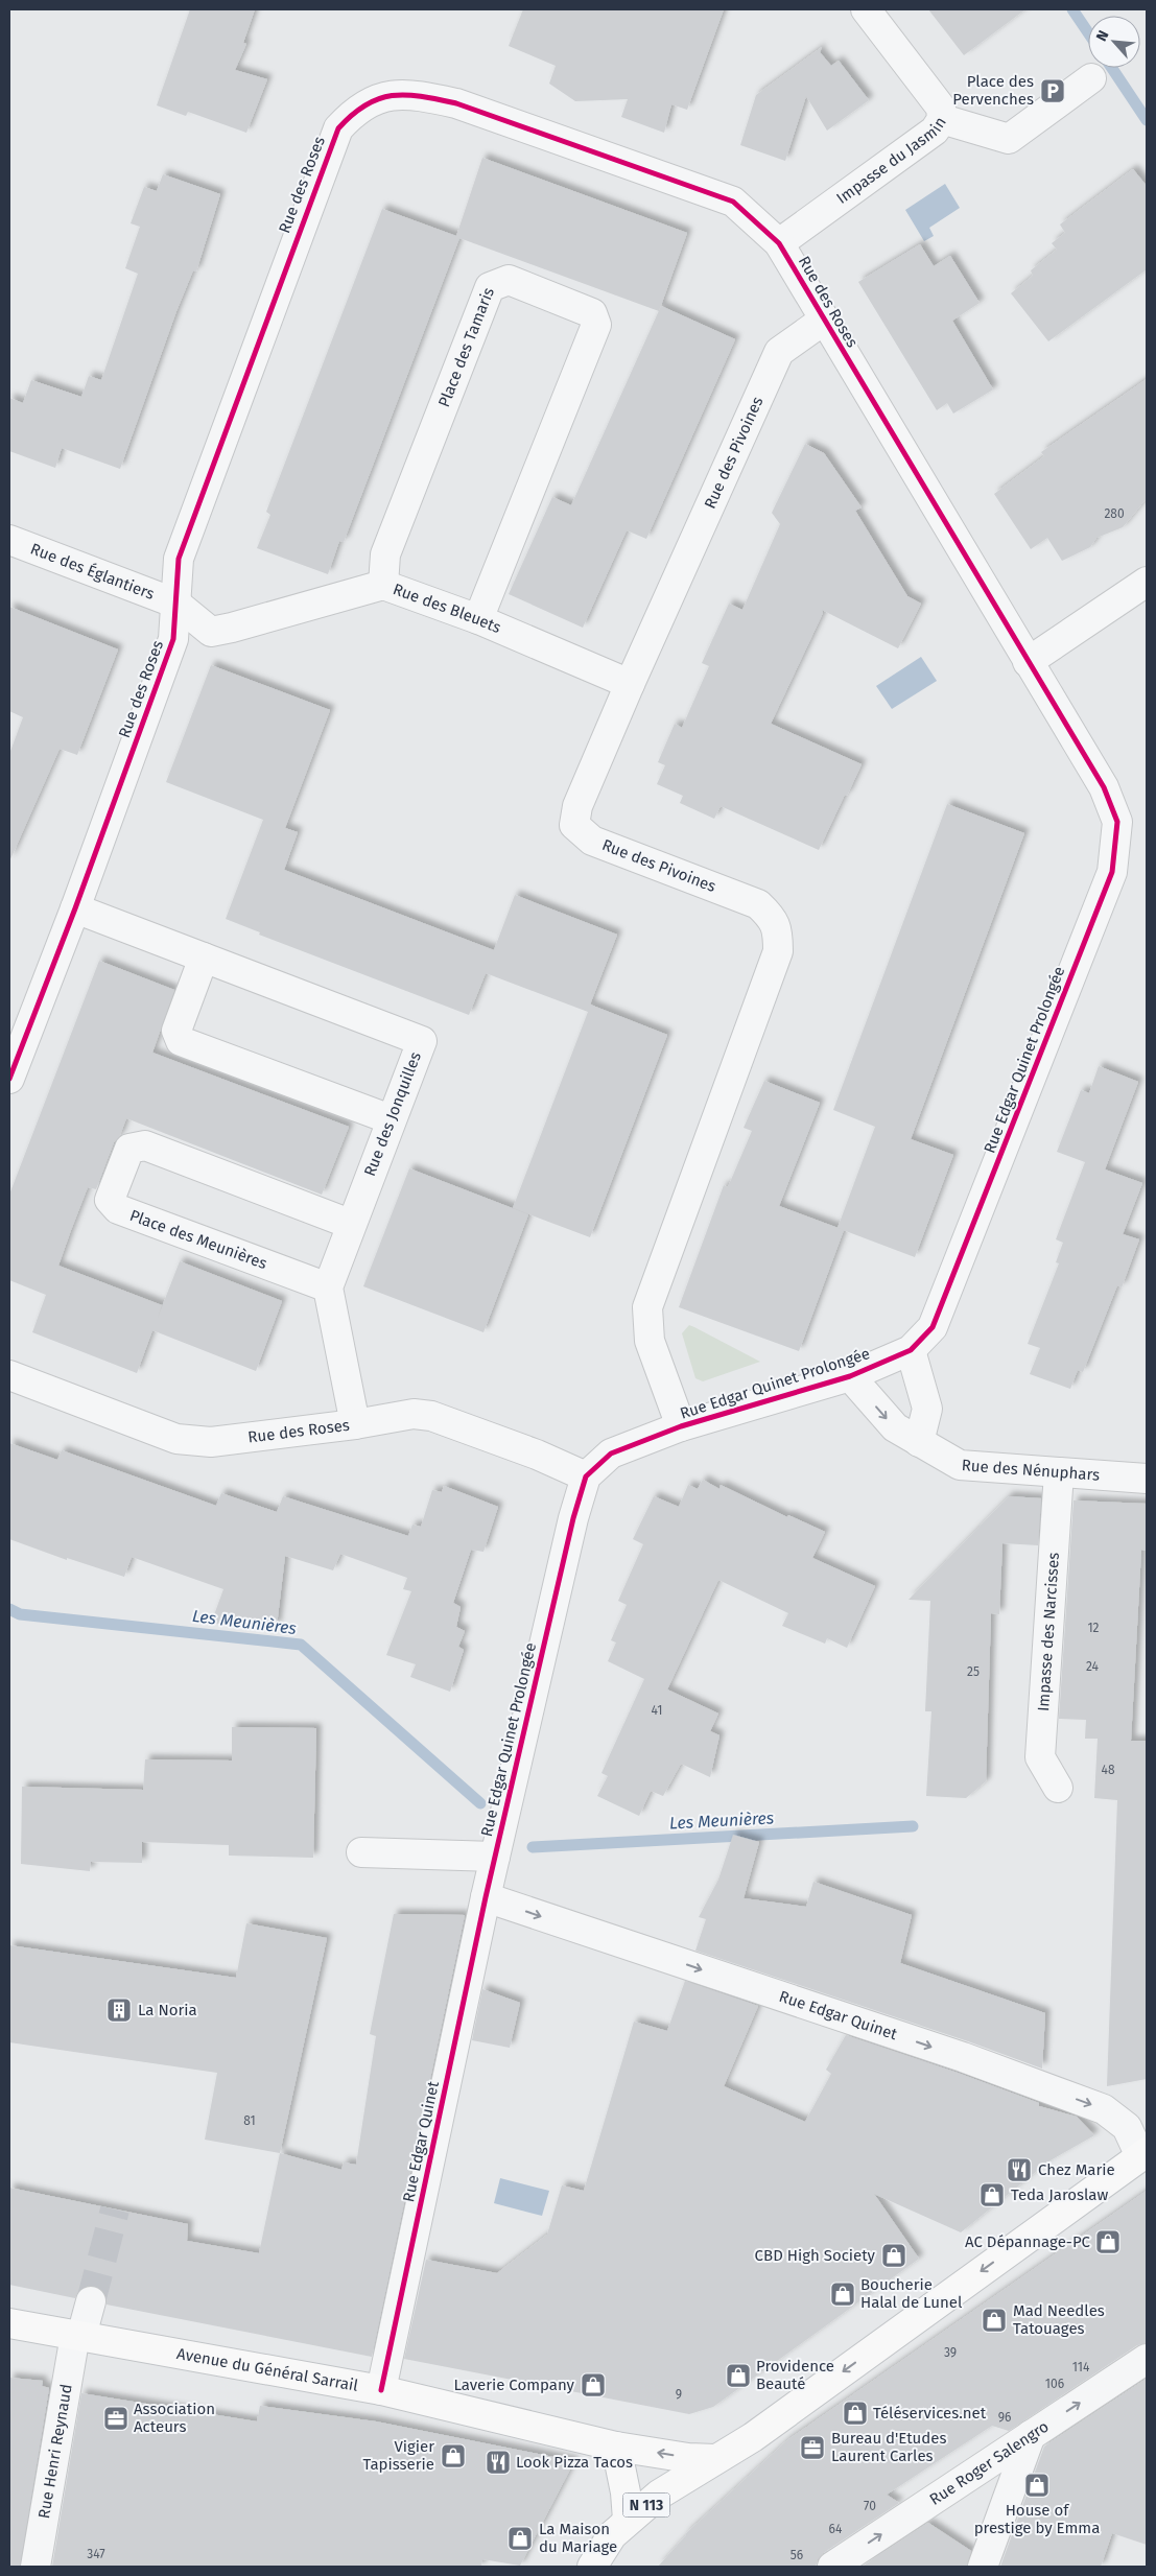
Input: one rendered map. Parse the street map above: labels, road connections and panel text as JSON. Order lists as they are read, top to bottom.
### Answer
{
  "streets": {
    "main road": ["Avenue du Général Sarrail", "N 113"],
    "street": [
      "Impasse du Jasmin",
      "Rue des Roses",
      "Place des Tamaris",
      "Rue des Pivoines",
      "Rue des Églantiers",
      "Rue des Bleuets",
      "Rue Edgar Quinet Prolongée",
      "Rue des Jonquilles",
      "Place des Meunières",
      "Rue des Nénuphars",
      "Impasse des Narcisses",
      "Rue Edgar Quinet",
      "Rue Henri Reynaud",
      "Rue Roger Salengro"
    ]
  },
  "crossings": [
    ["Impasse du Jasmin", "Rue des Roses"],
    ["Rue des Roses", "Rue des Pivoines"],
    ["Rue des Roses", "Rue des Églantiers"],
    ["Rue des Roses", "Rue des Bleuets"],
    ["Rue des Roses", "Rue Edgar Quinet Prolongée"],
    ["Rue des Roses", "Rue des Jonquilles"],
    ["Place des Tamaris", "Rue des Bleuets"],
    ["Rue des Pivoines", "Rue des Bleuets"],
    ["Rue des Pivoines", "Rue Edgar Quinet Prolongée"],
    ["Rue des Églantiers", "Rue des Bleuets"],
    ["Rue Edgar Quinet Prolongée", "Rue des Nénuphars"],
    ["Rue Edgar Quinet Prolongée", "Rue Edgar Quinet"],
    ["Rue des Jonquilles", "Place des Meunières"],
    ["Rue des Nénuphars", "Impasse des Narcisses"],
    ["Rue Edgar Quinet", "Avenue du Général Sarrail"],
    ["Rue Edgar Quinet", "N 113"],
    ["Avenue du Général Sarrail", "Rue Henri Reynaud"],
    ["Avenue du Général Sarrail", "N 113"]
  ],
  "one_way": ["Rue Edgar Quinet", "Rue Roger Salengro"],
  "water": ["Les Meunières"],
  "places": {
    "parking": ["Place des Pervenches"],
    "building": ["La Noria"],
    "restaurant": ["Chez Marie", "Look Pizza Tacos"],
    "shop": [
      "Teda Jaroslaw",
      "AC Dépannage-PC",
      "CBD High Society",
      "Boucherie Halal de Lunel",
      "Mad Needles Tatouages",
      "Providence Beauté",
      "Laverie Company",
      "Téléservices.net",
      "Vigier Tapisserie",
      "House of prestige by Emma",
      "La Maison du Mariage"
    ],
    "office": ["Association Acteurs", "Bureau d'Etudes Laurent Carles"]
  },
  "house_numbers": [
    "280",
    "12",
    "24",
    "25",
    "41",
    "48",
    "81",
    "39",
    "114",
    "106",
    "9",
    "96",
    "70",
    "64",
    "347",
    "56"
  ],
  "north": "top left"
}
